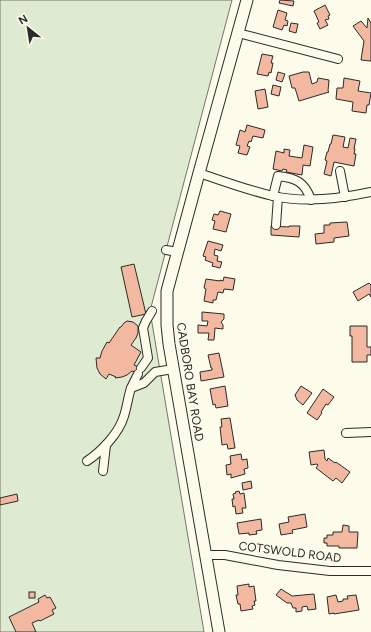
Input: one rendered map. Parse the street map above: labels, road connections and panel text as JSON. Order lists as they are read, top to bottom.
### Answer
{
  "streets": {
    "main road": ["CADBORO BAY ROAD"],
    "street": ["COTSWOLD ROAD"]
  },
  "crossings": [
    ["CADBORO BAY ROAD", "COTSWOLD ROAD"]
  ],
  "north": "top left"
}
